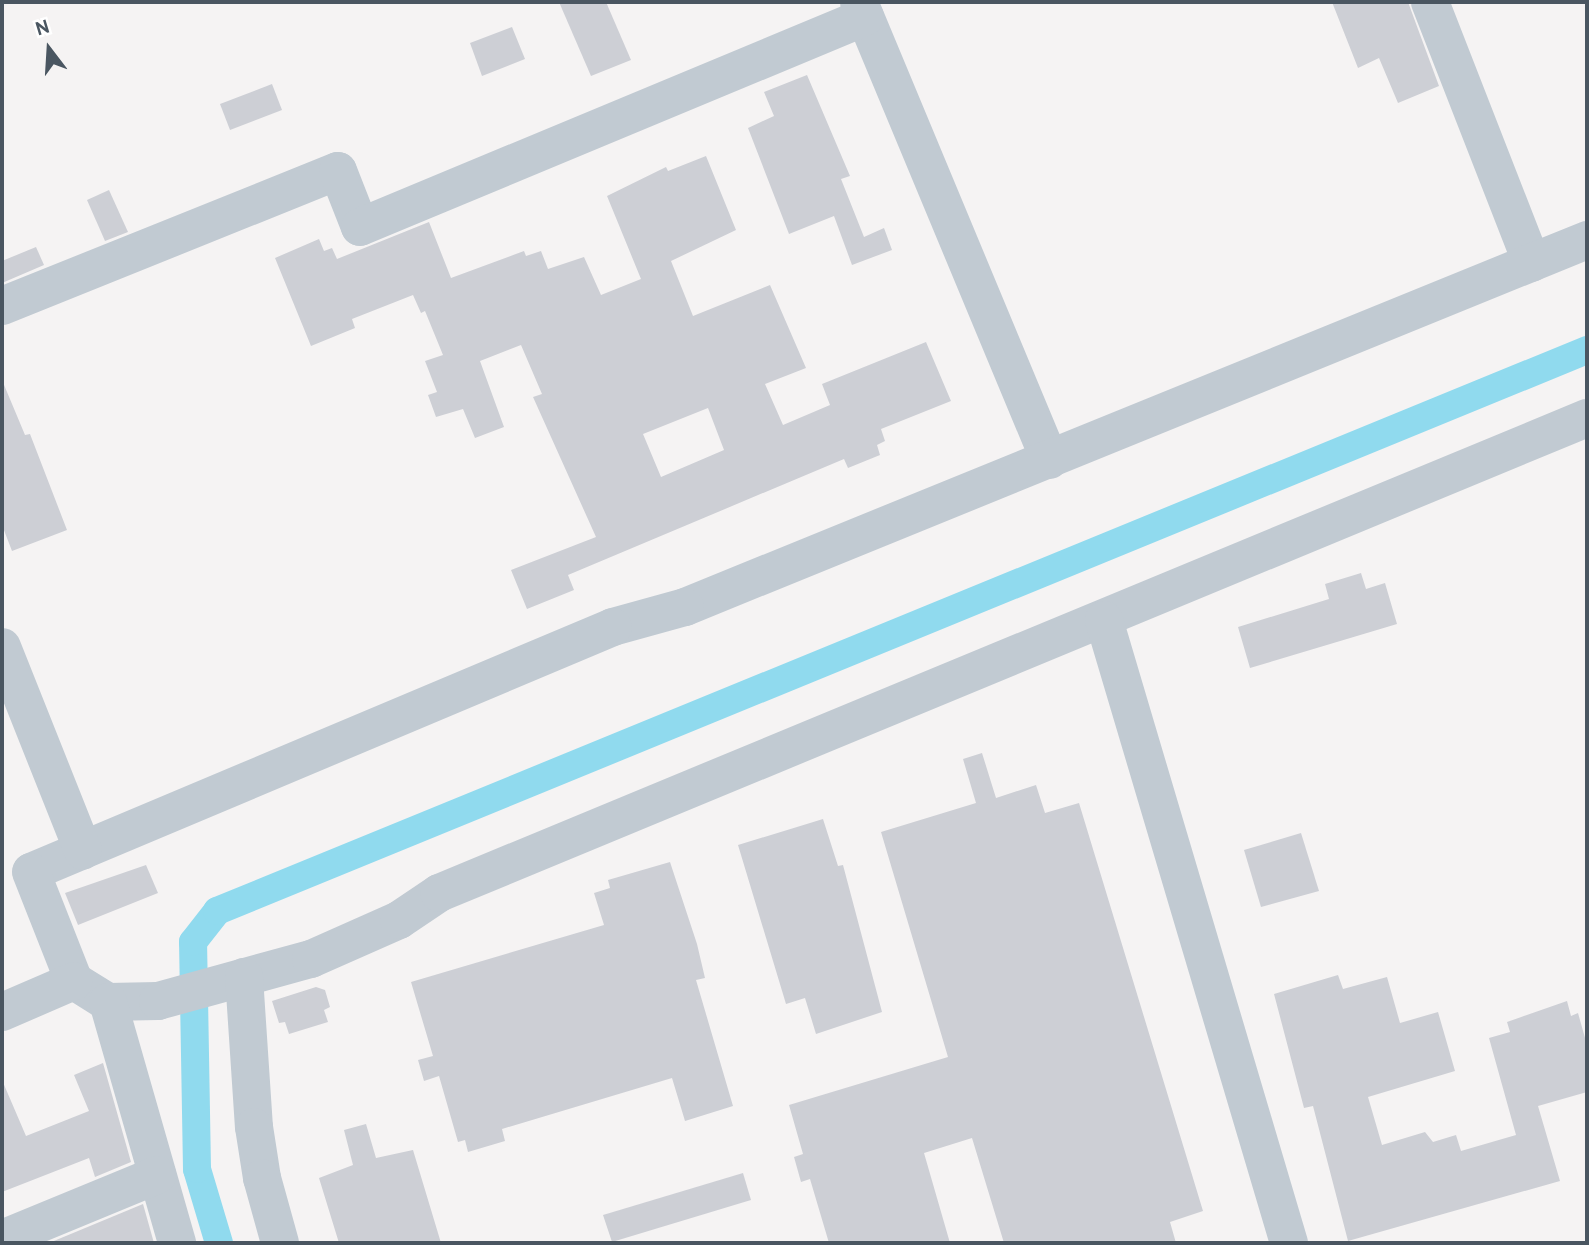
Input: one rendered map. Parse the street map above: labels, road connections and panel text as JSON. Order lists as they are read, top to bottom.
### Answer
{
  "north": "top"
}
